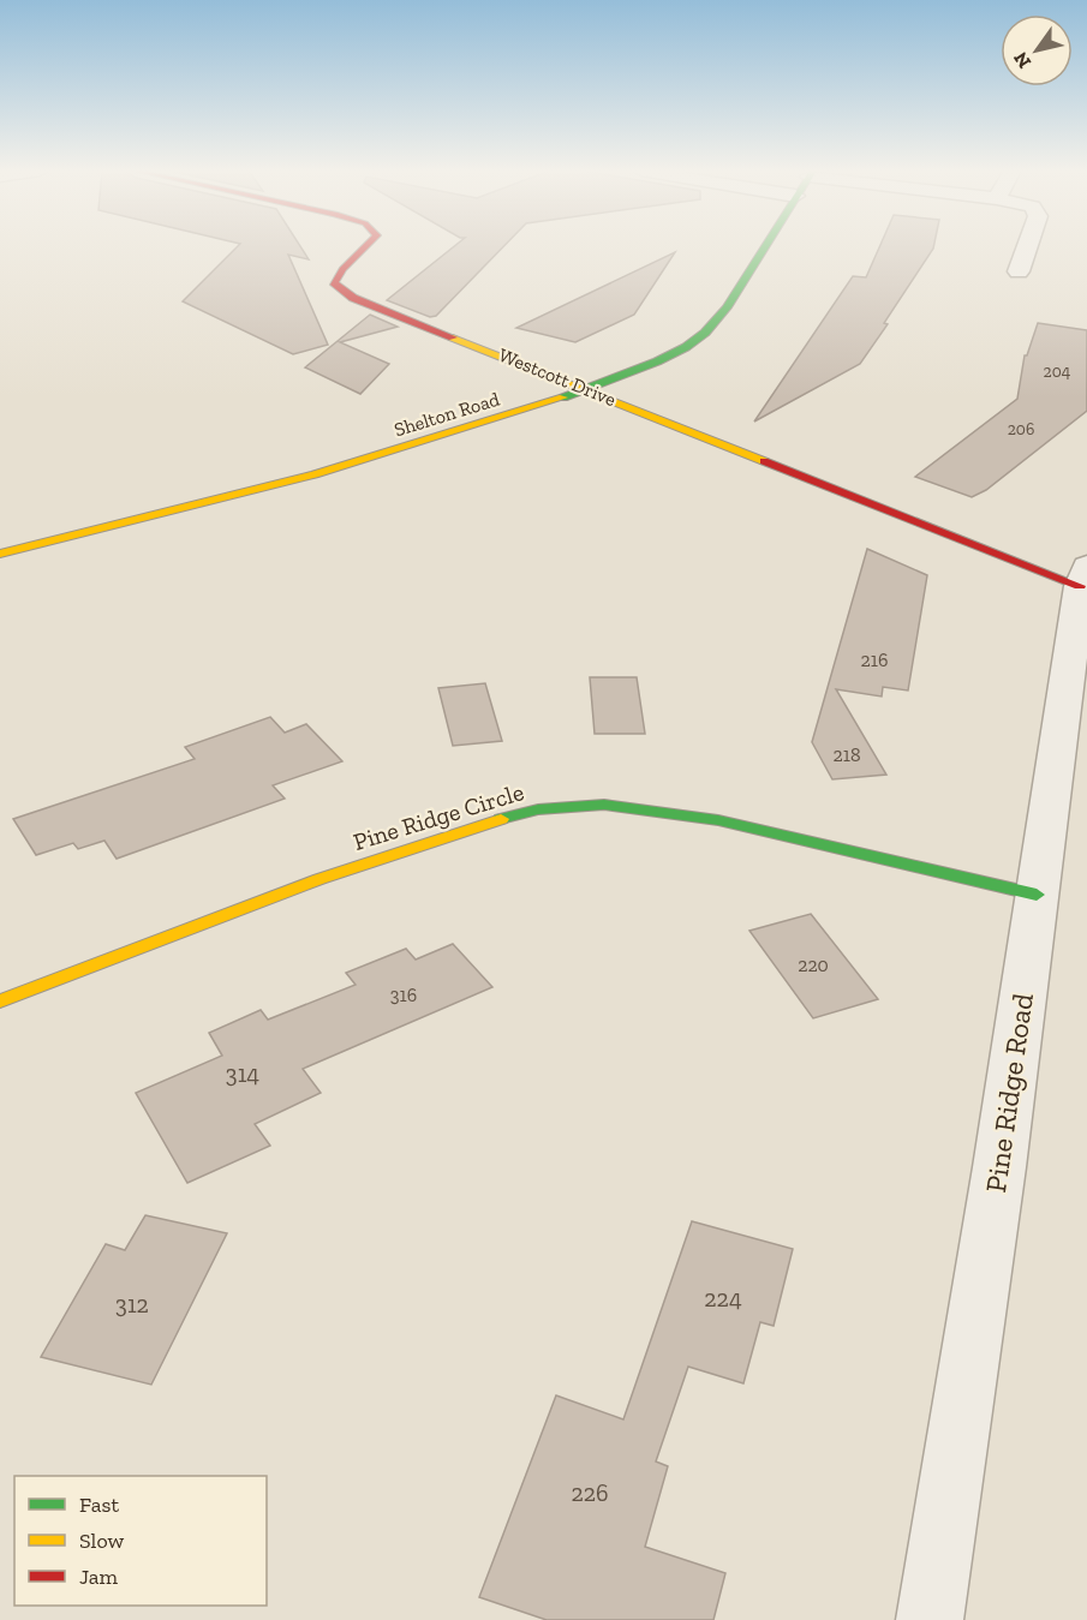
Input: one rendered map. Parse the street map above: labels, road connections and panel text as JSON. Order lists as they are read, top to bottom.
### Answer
{
  "streets": {
    "street": [
      "Westcott Drive",
      "Shelton Road",
      "Pine Ridge Circle",
      "Pine Ridge Road"
    ]
  },
  "crossings": [
    ["Westcott Drive", "Shelton Road"],
    ["Westcott Drive", "Pine Ridge Road"],
    ["Pine Ridge Circle", "Pine Ridge Road"]
  ],
  "house_numbers": [
    "204",
    "206",
    "216",
    "218",
    "220",
    "316",
    "314",
    "224",
    "312",
    "226"
  ],
  "legend": ["Fast", "Slow", "Jam"],
  "north": "bottom left"
}
